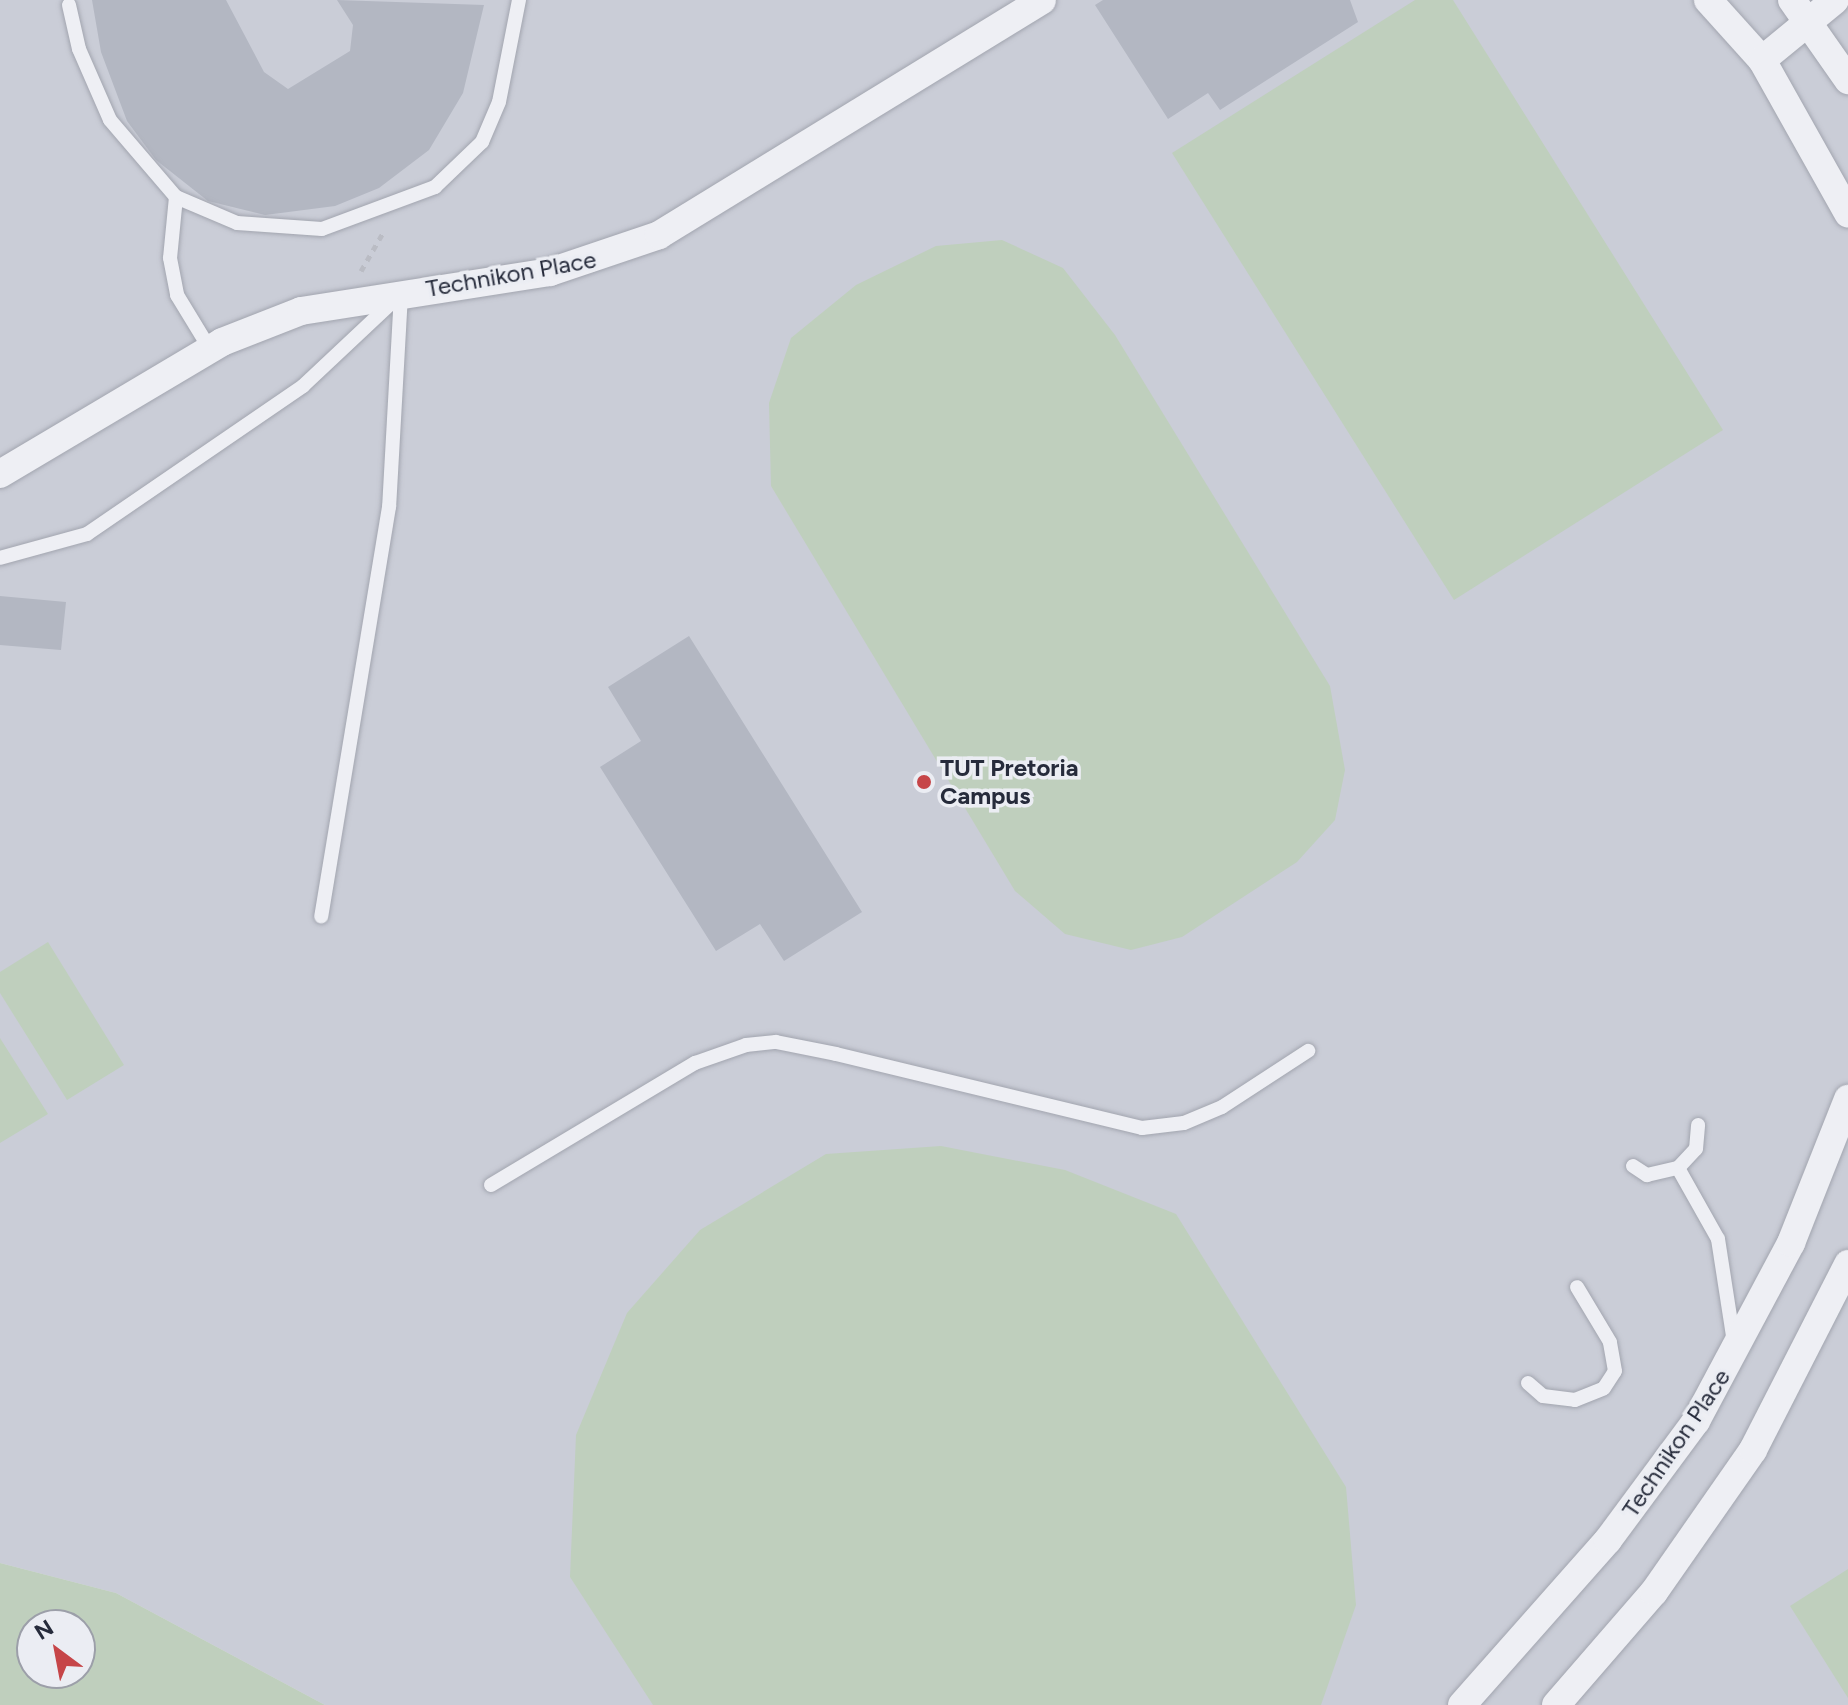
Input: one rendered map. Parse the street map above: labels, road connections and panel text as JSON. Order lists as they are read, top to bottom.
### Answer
{
  "streets": {
    "street": ["Technikon Place"]
  },
  "places": ["TUT Pretoria Campus"],
  "north": "top left"
}
